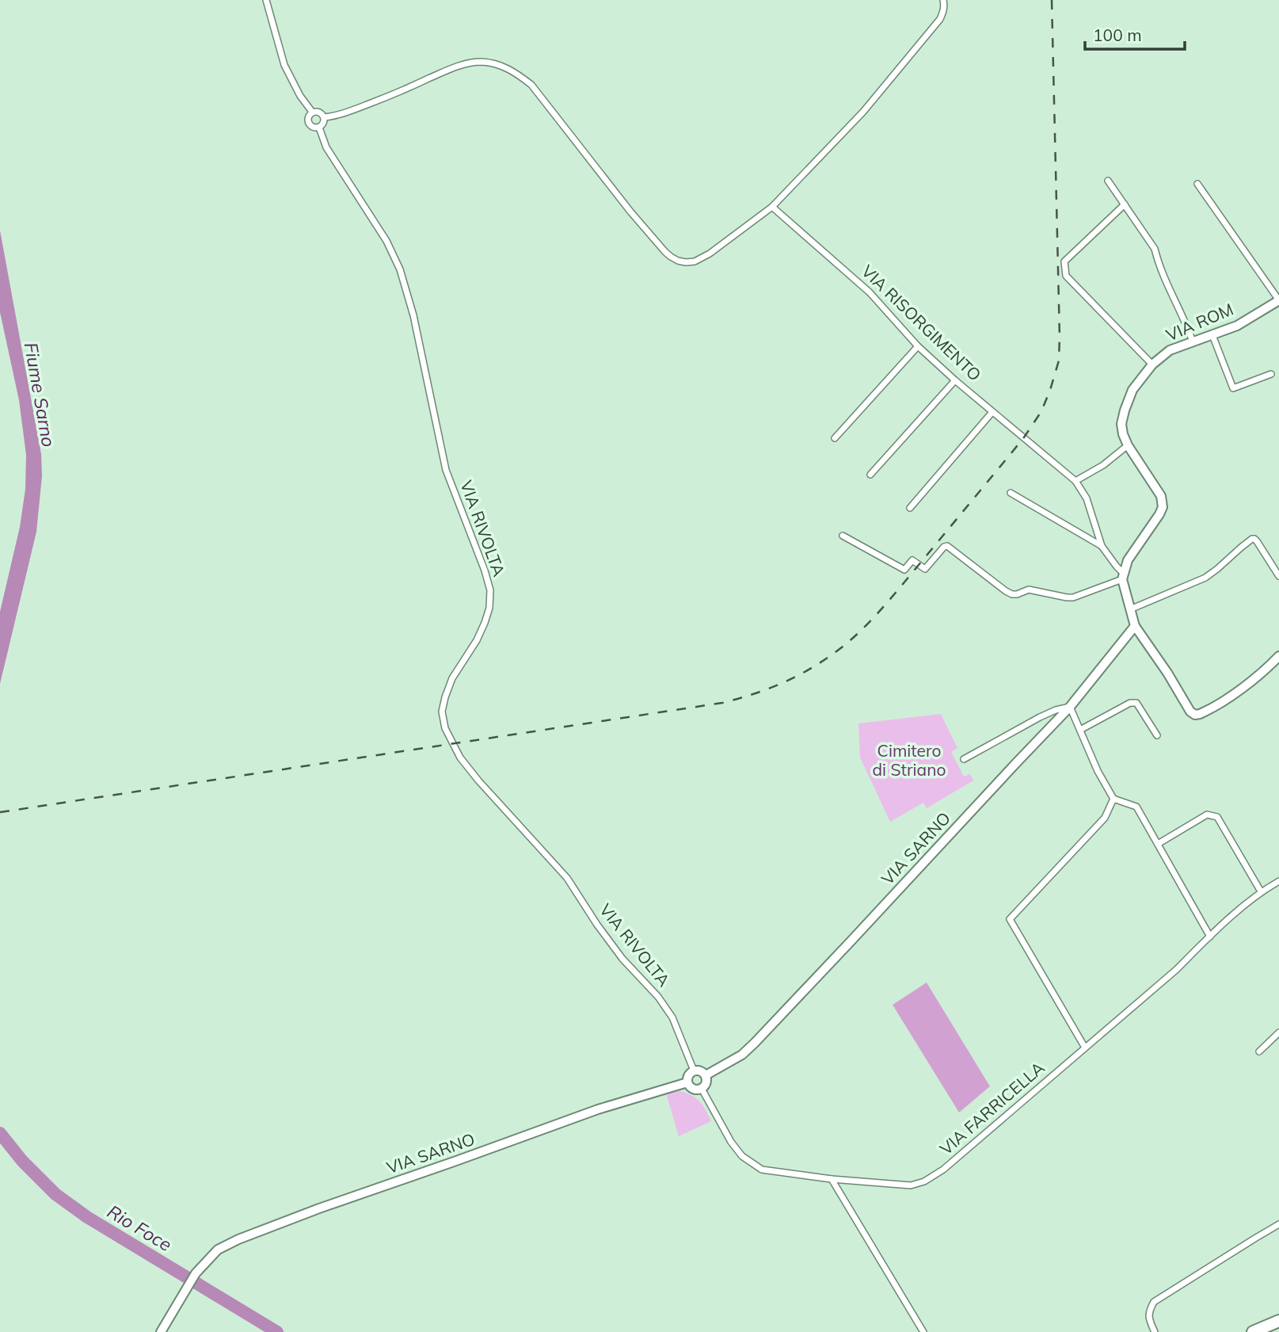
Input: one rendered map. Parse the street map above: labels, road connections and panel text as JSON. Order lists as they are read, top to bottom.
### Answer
{
  "streets": {
    "main road": ["VIA ROM", "VIA RISORGIMENTO", "VIA SARNO"],
    "street": ["VIA RIVOLTA", "VIA FARRICELLA"]
  },
  "crossings": [
    ["VIA RISORGIMENTO", "VIA SARNO"],
    ["VIA RIVOLTA", "VIA SARNO"],
    ["VIA RIVOLTA", "VIA FARRICELLA"],
    ["VIA SARNO", "VIA FARRICELLA"]
  ],
  "water": ["Fiume Sarno", "Rio Foce"],
  "parks": ["Cimitero di Striano"],
  "scale_bar": "100 m"
}
